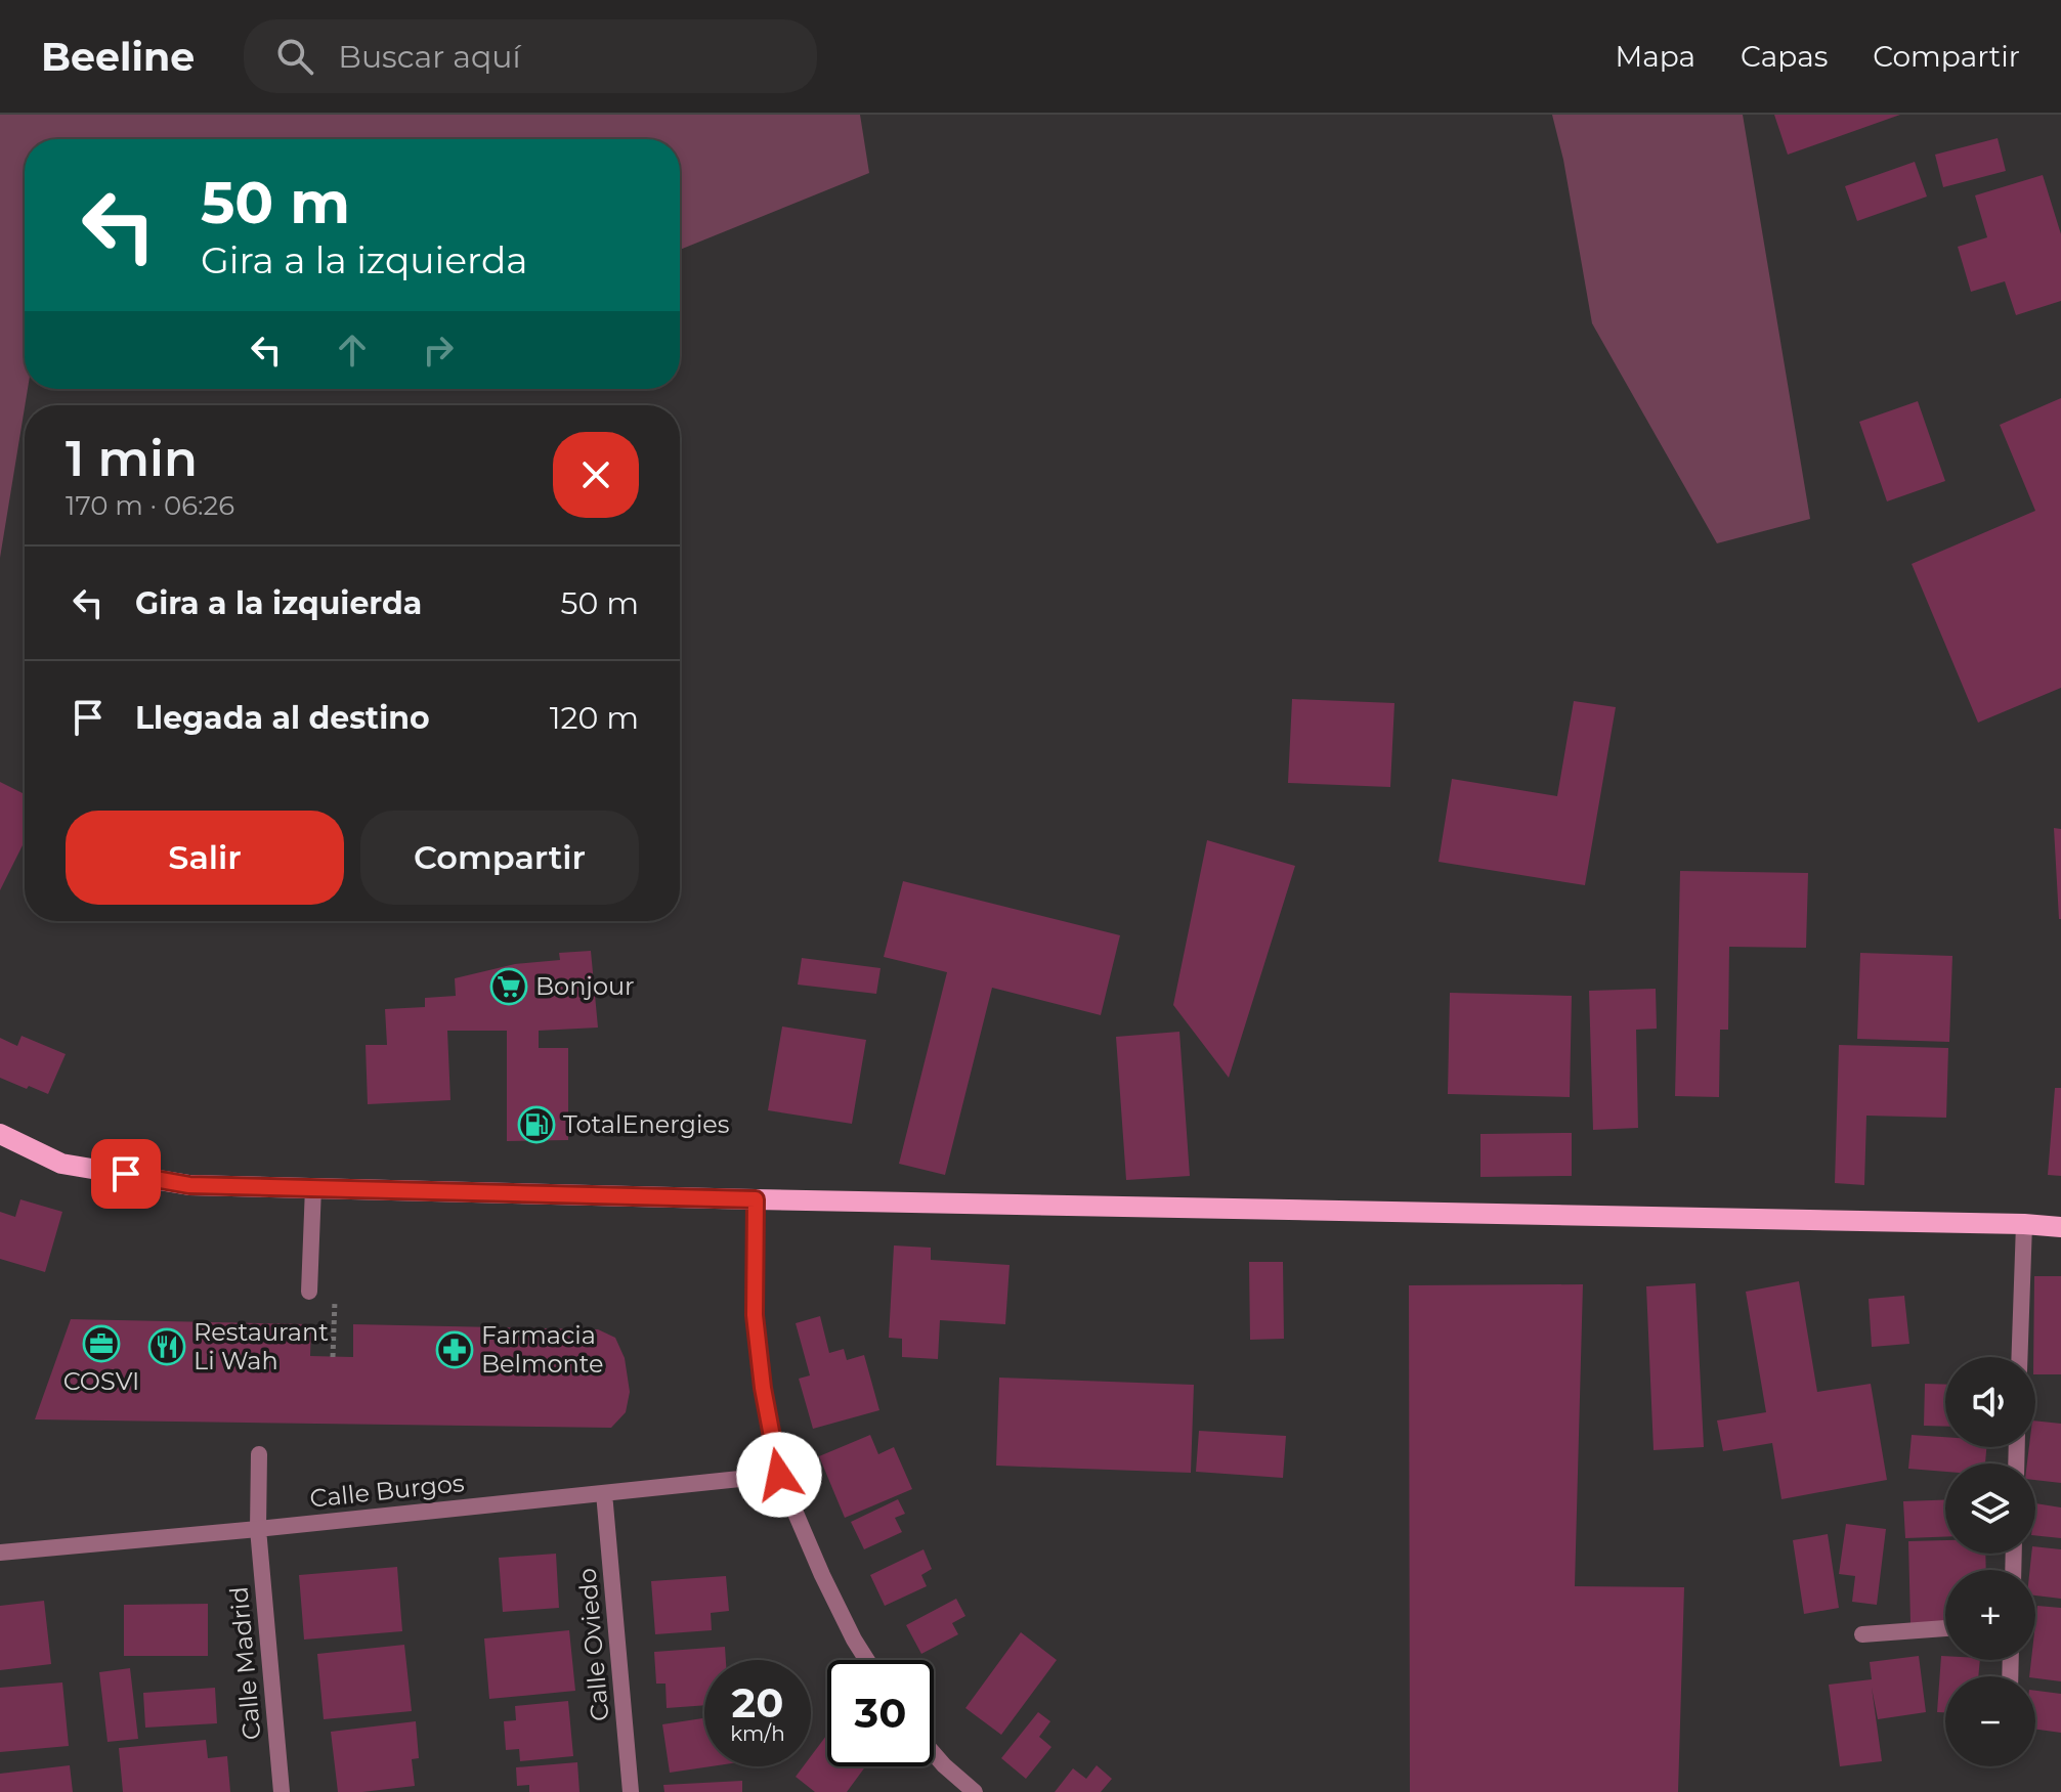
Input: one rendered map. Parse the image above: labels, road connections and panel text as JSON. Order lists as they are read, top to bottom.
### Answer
{
  "streets": {
    "street": ["Calle Burgos", "Calle Oviedo", "Calle Madrid"]
  },
  "crossings": [
    ["Calle Burgos", "Calle Oviedo"],
    ["Calle Burgos", "Calle Madrid"]
  ],
  "places": {
    "supermarket": ["Bonjour"],
    "fuel station": ["TotalEnergies"],
    "office": ["COSVI"],
    "restaurant": ["Restaurant Li Wah"],
    "pharmacy": ["Farmacia Belmonte"]
  },
  "page": {
    "header": "Beeline",
    "search": "Buscar aquí",
    "nav": ["Mapa", "Capas", "Compartir"],
    "turn": ["50 m", "Gira a la izquierda"],
    "heading": ["1 min", "170 m · 06:26"],
    "list": [
      {
        "name": "Gira a la izquierda",
        "value": "50 m"
      },
      {
        "name": "Llegada al destino",
        "value": "120 m"
      }
    ],
    "buttons": ["Salir", "Compartir"],
    "map_buttons": ["+", "−"],
    "speed": "20 km/h",
    "limit": "30"
  }
}
